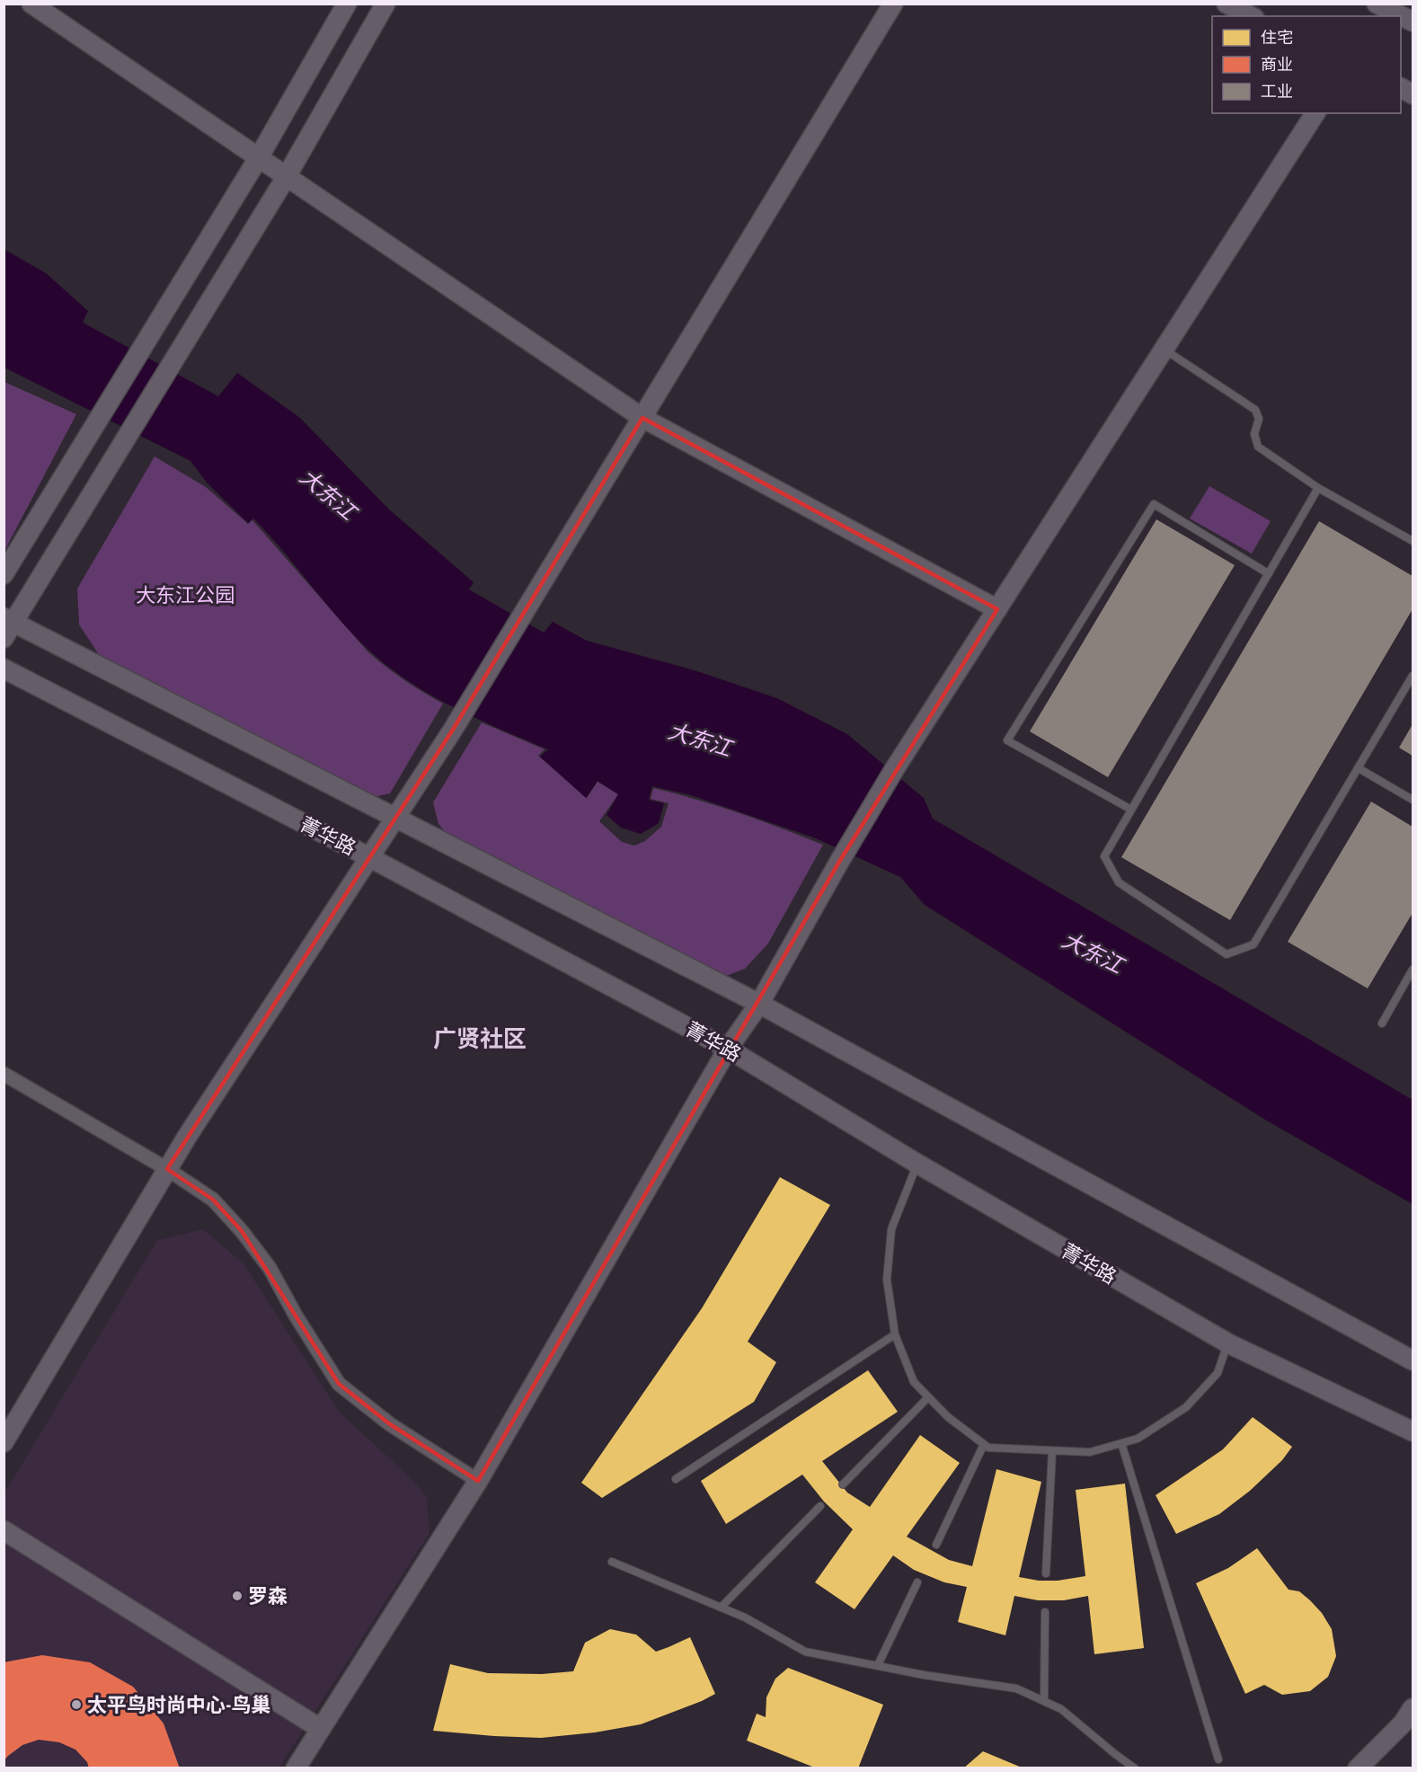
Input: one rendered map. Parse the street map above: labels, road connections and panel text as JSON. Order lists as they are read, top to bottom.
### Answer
{
  "streets": {
    "street": ["菁华路"]
  },
  "districts": ["广贤社区"],
  "water": ["大东江"],
  "parks": ["大东江公园"],
  "places": ["罗森", "太平鸟时尚中心-鸟巢"],
  "legend": ["住宅", "商业", "工业"]
}
